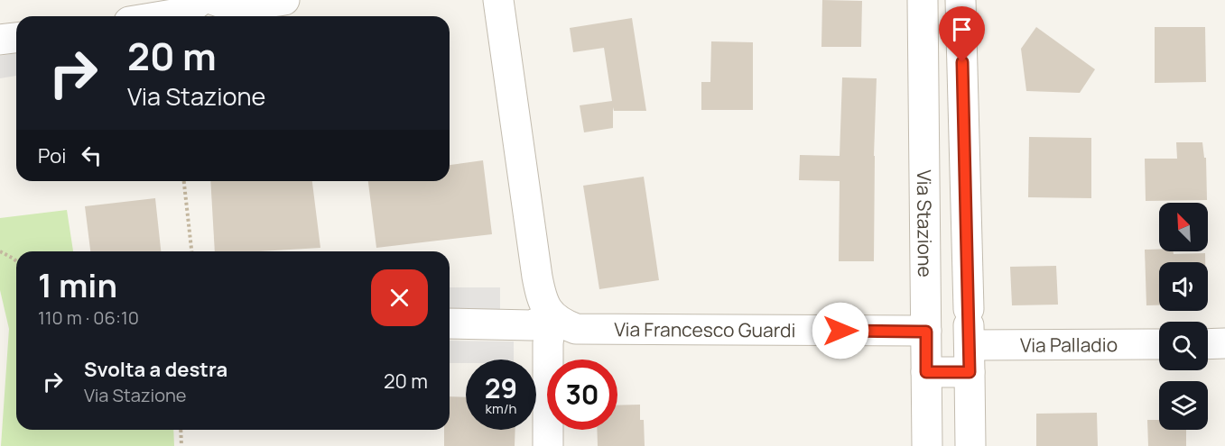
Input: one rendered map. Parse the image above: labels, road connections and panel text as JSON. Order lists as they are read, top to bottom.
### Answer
{
  "streets": {
    "street": ["Via Stazione", "Via Francesco Guardi", "Via Palladio"]
  },
  "crossings": [
    ["Via Stazione", "Via Francesco Guardi"],
    ["Via Stazione", "Via Palladio"]
  ],
  "north": "top left",
  "page": {
    "turn": ["20 m", "Via Stazione"],
    "then": "Poi",
    "heading": ["1 min", "110 m · 06:10"],
    "list": [
      {
        "name": "Svolta a destra",
        "note": "Via Stazione",
        "value": "20 m"
      }
    ],
    "speed": "29 km/h",
    "limit": "30"
  }
}
